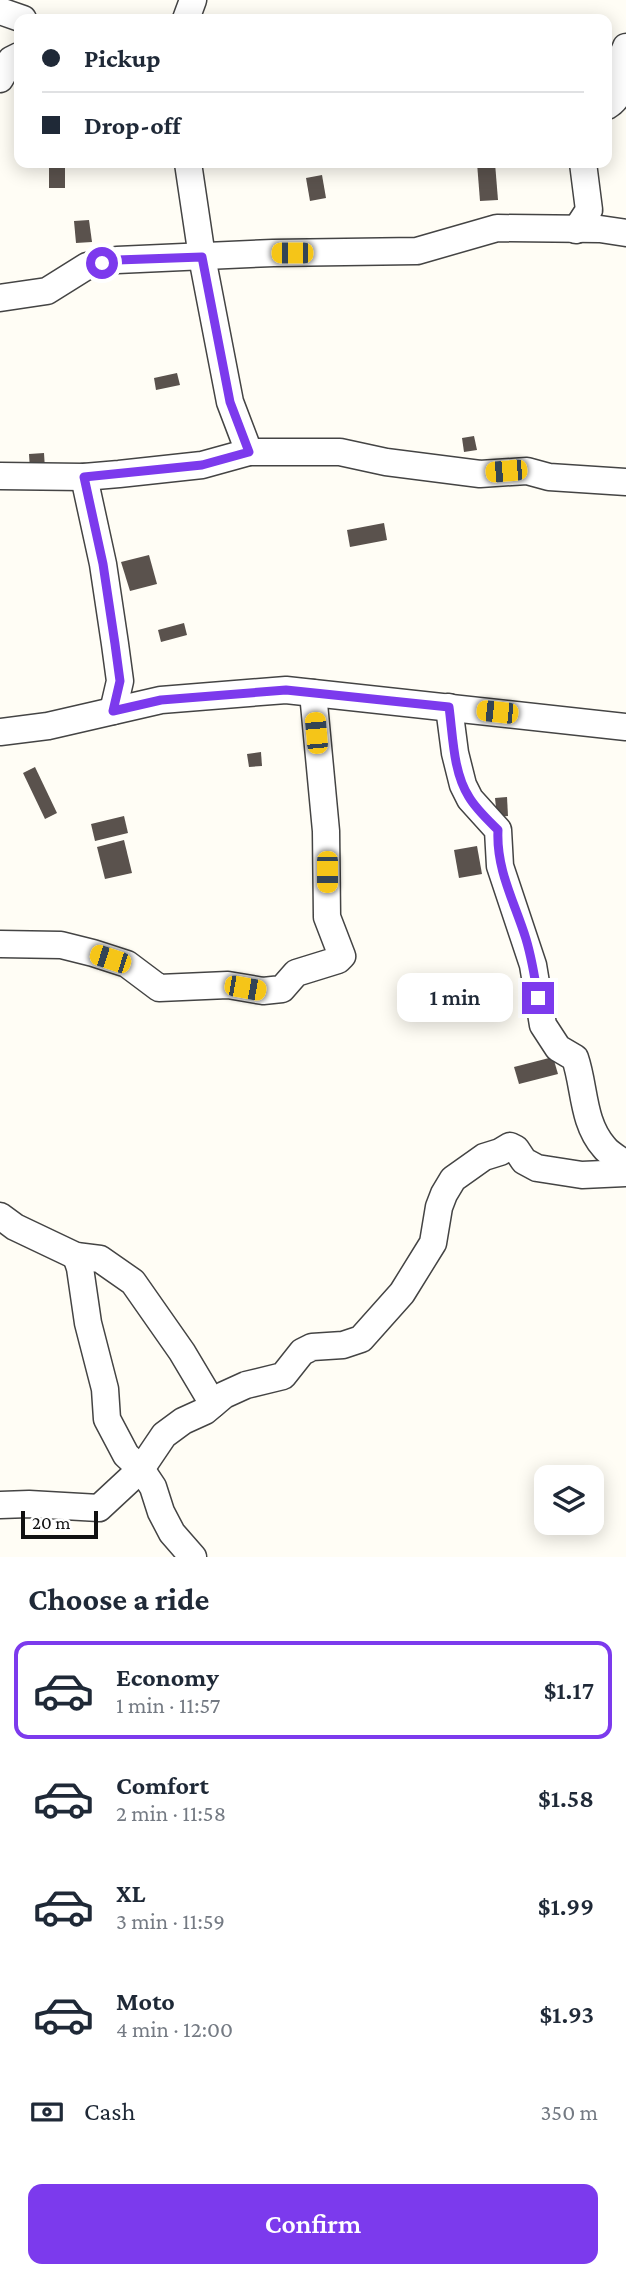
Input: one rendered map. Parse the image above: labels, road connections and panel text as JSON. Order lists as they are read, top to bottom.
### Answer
{
  "scale_bar": "20 m",
  "page": {
    "banner": ["Pickup", "Drop-off"],
    "bubble": "1 min",
    "scale": "20 m",
    "heading": "Choose a ride",
    "list": [
      {
        "name": "Economy",
        "note": "1 min · 11:57",
        "value": "$1.17"
      },
      {
        "name": "Comfort",
        "note": "2 min · 11:58",
        "value": "$1.58"
      },
      {
        "name": "XL",
        "note": "3 min · 11:59",
        "value": "$1.99"
      },
      {
        "name": "Moto",
        "note": "4 min · 12:00",
        "value": "$1.93"
      }
    ],
    "pay": ["Cash", "350 m"],
    "buttons": "Confirm"
  }
}
